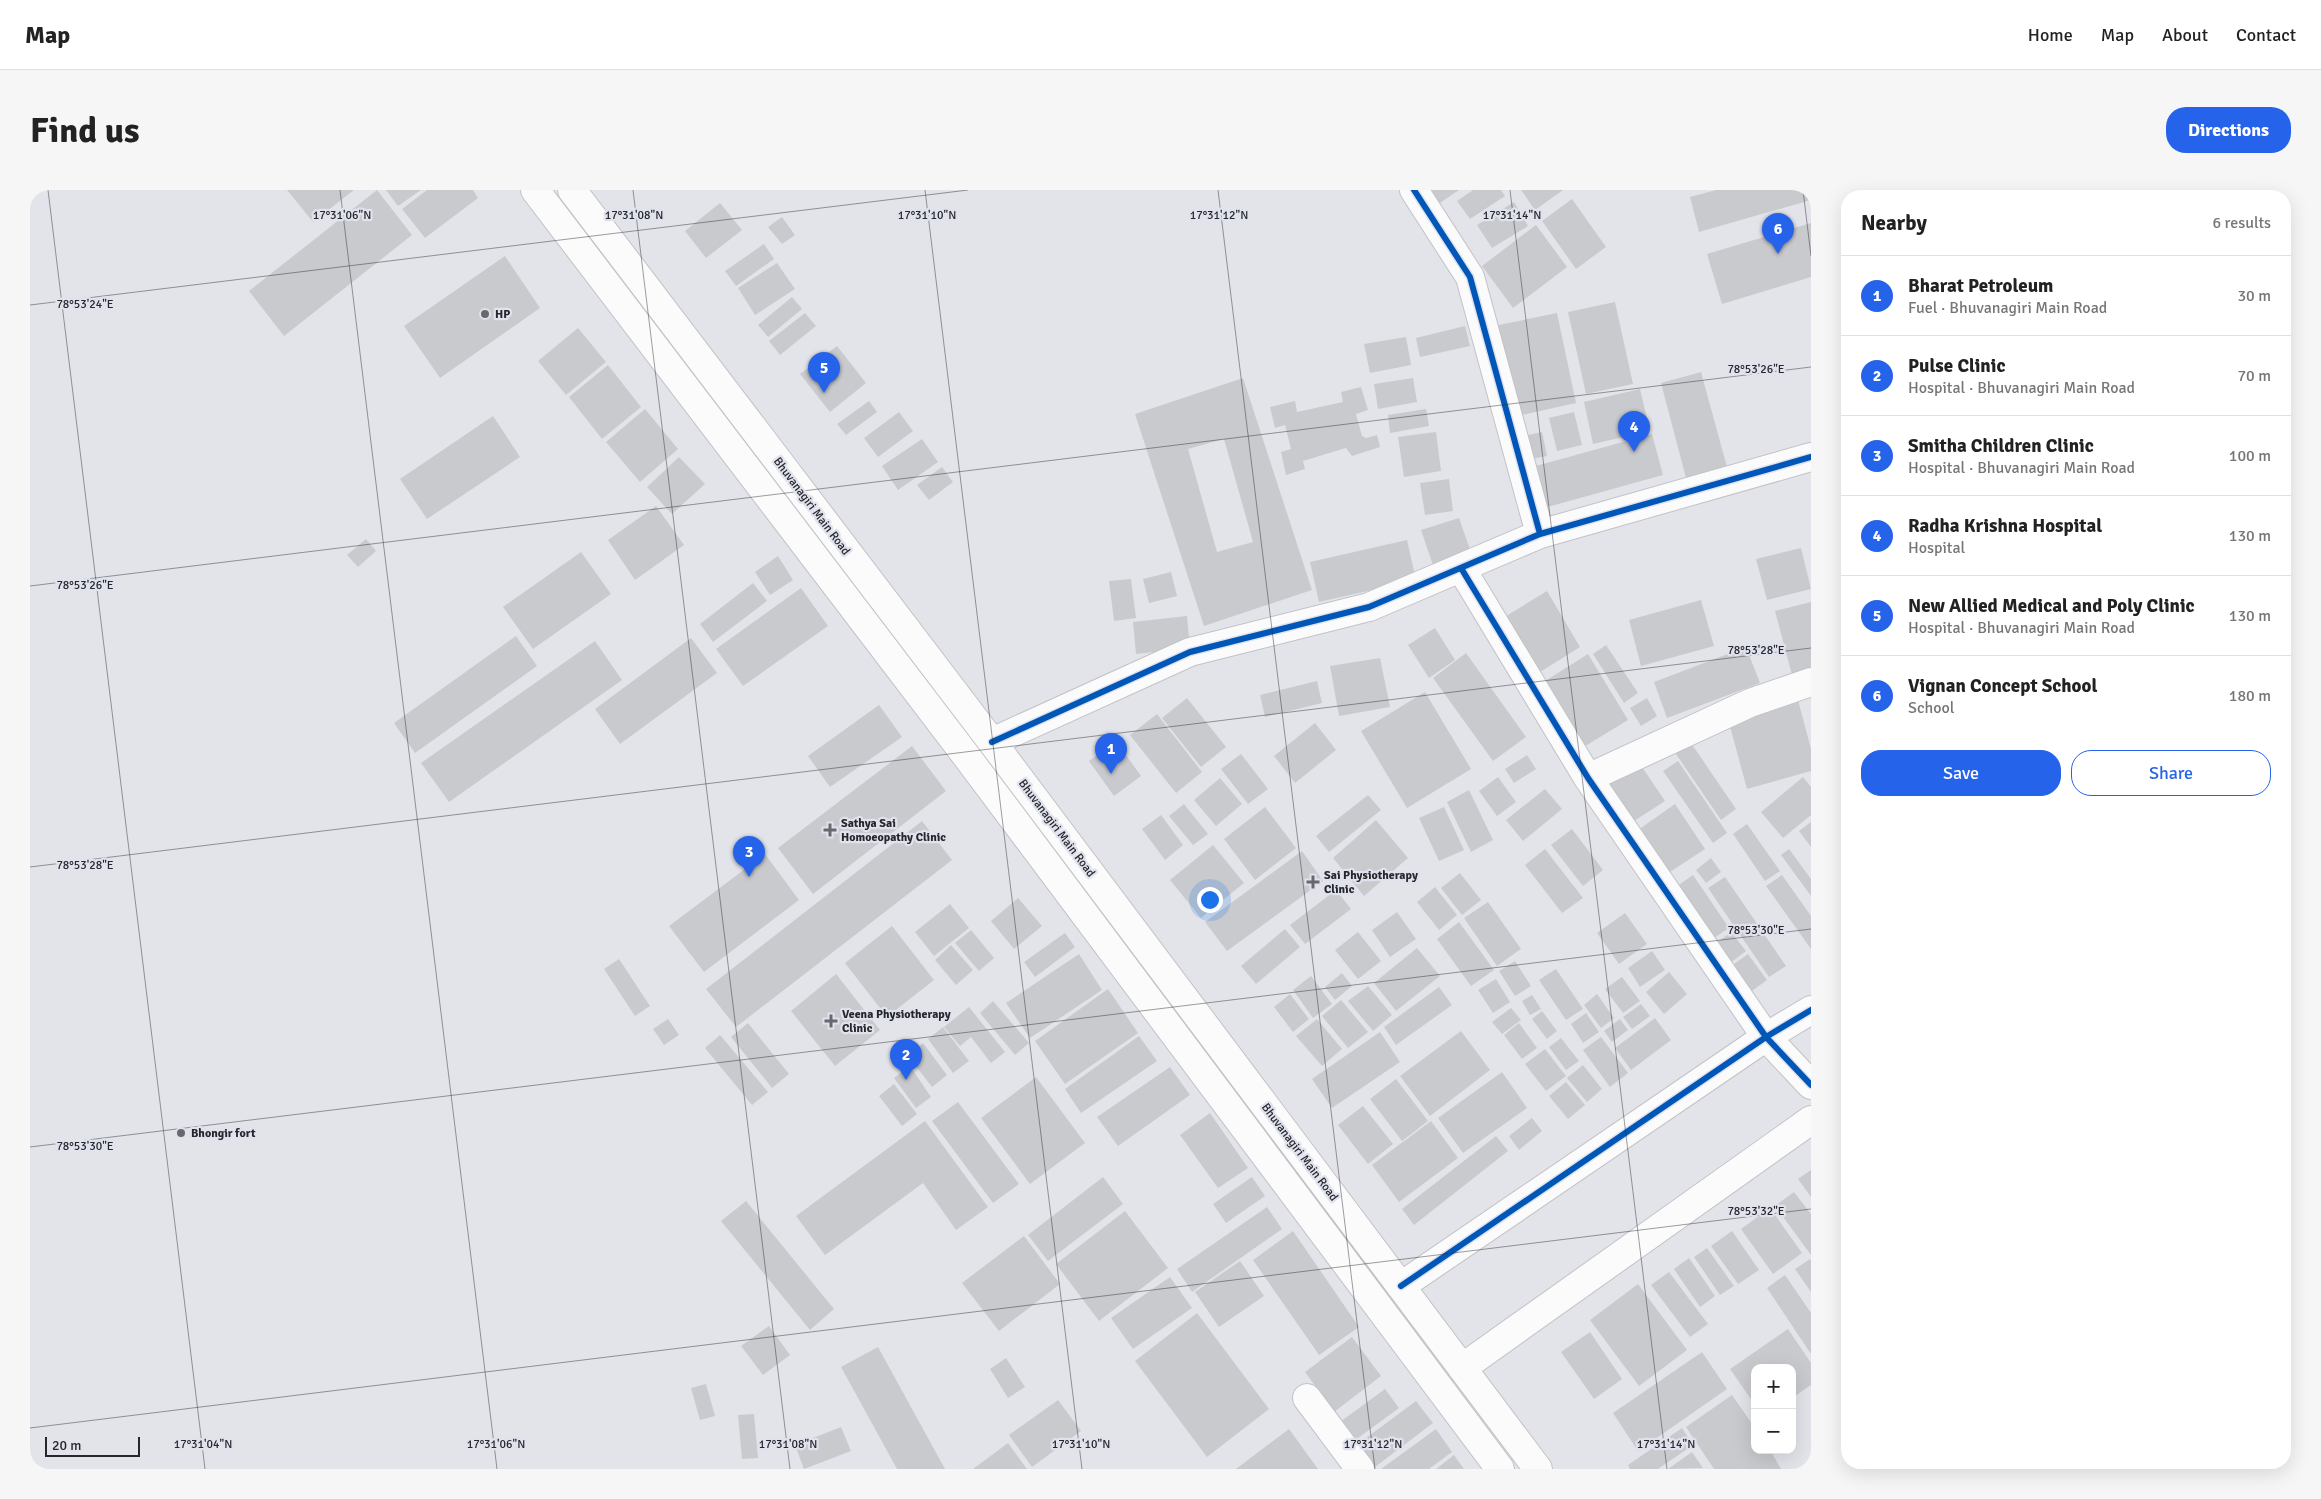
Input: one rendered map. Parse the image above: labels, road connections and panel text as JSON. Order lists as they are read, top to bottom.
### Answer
{
  "streets": {
    "main road": ["Bhuvanagiri Main Road"]
  },
  "places": {
    "other": ["HP", "Bhongir fort"],
    "health": ["Sathya Sai Homoeopathy Clinic", "Sai Physiotherapy Clinic", "Veena Physiotherapy Clinic"]
  },
  "scale_bar": "20 m",
  "page": {
    "header": "Map",
    "nav": [
      "Home",
      "Map",
      "About",
      "Contact"
    ],
    "buttons": [
      "Directions",
      ["Save", "Share"]
    ],
    "title": "Find us",
    "heading": ["Nearby", "6 results"],
    "pins": [
      "6",
      "5",
      "4",
      "1",
      "3",
      "2"
    ],
    "list": [
      {
        "mark": "1",
        "name": "Bharat Petroleum",
        "note": "Fuel · Bhuvanagiri Main Road",
        "value": "30 m"
      },
      {
        "mark": "2",
        "name": "Pulse Clinic",
        "note": "Hospital · Bhuvanagiri Main Road",
        "value": "70 m"
      },
      {
        "mark": "3",
        "name": "Smitha Children Clinic",
        "note": "Hospital · Bhuvanagiri Main Road",
        "value": "100 m"
      },
      {
        "mark": "4",
        "name": "Radha Krishna Hospital",
        "note": "Hospital",
        "value": "130 m"
      },
      {
        "mark": "5",
        "name": "New Allied Medical and Poly Clinic",
        "note": "Hospital · Bhuvanagiri Main Road",
        "value": "130 m"
      },
      {
        "mark": "6",
        "name": "Vignan Concept School",
        "note": "School",
        "value": "180 m"
      }
    ],
    "map_buttons": ["+", "−"],
    "scale": "20 m"
  },
  "coordinates": [
    "17°31'06\"N",
    "17°31'08\"N",
    "17°31'10\"N",
    "17°31'12\"N",
    "17°31'14\"N",
    "78°53'24\"E",
    "78°53'26\"E",
    "78°53'28\"E",
    "78°53'30\"E",
    "78°53'32\"E",
    "17°31'04\"N"
  ]
}
